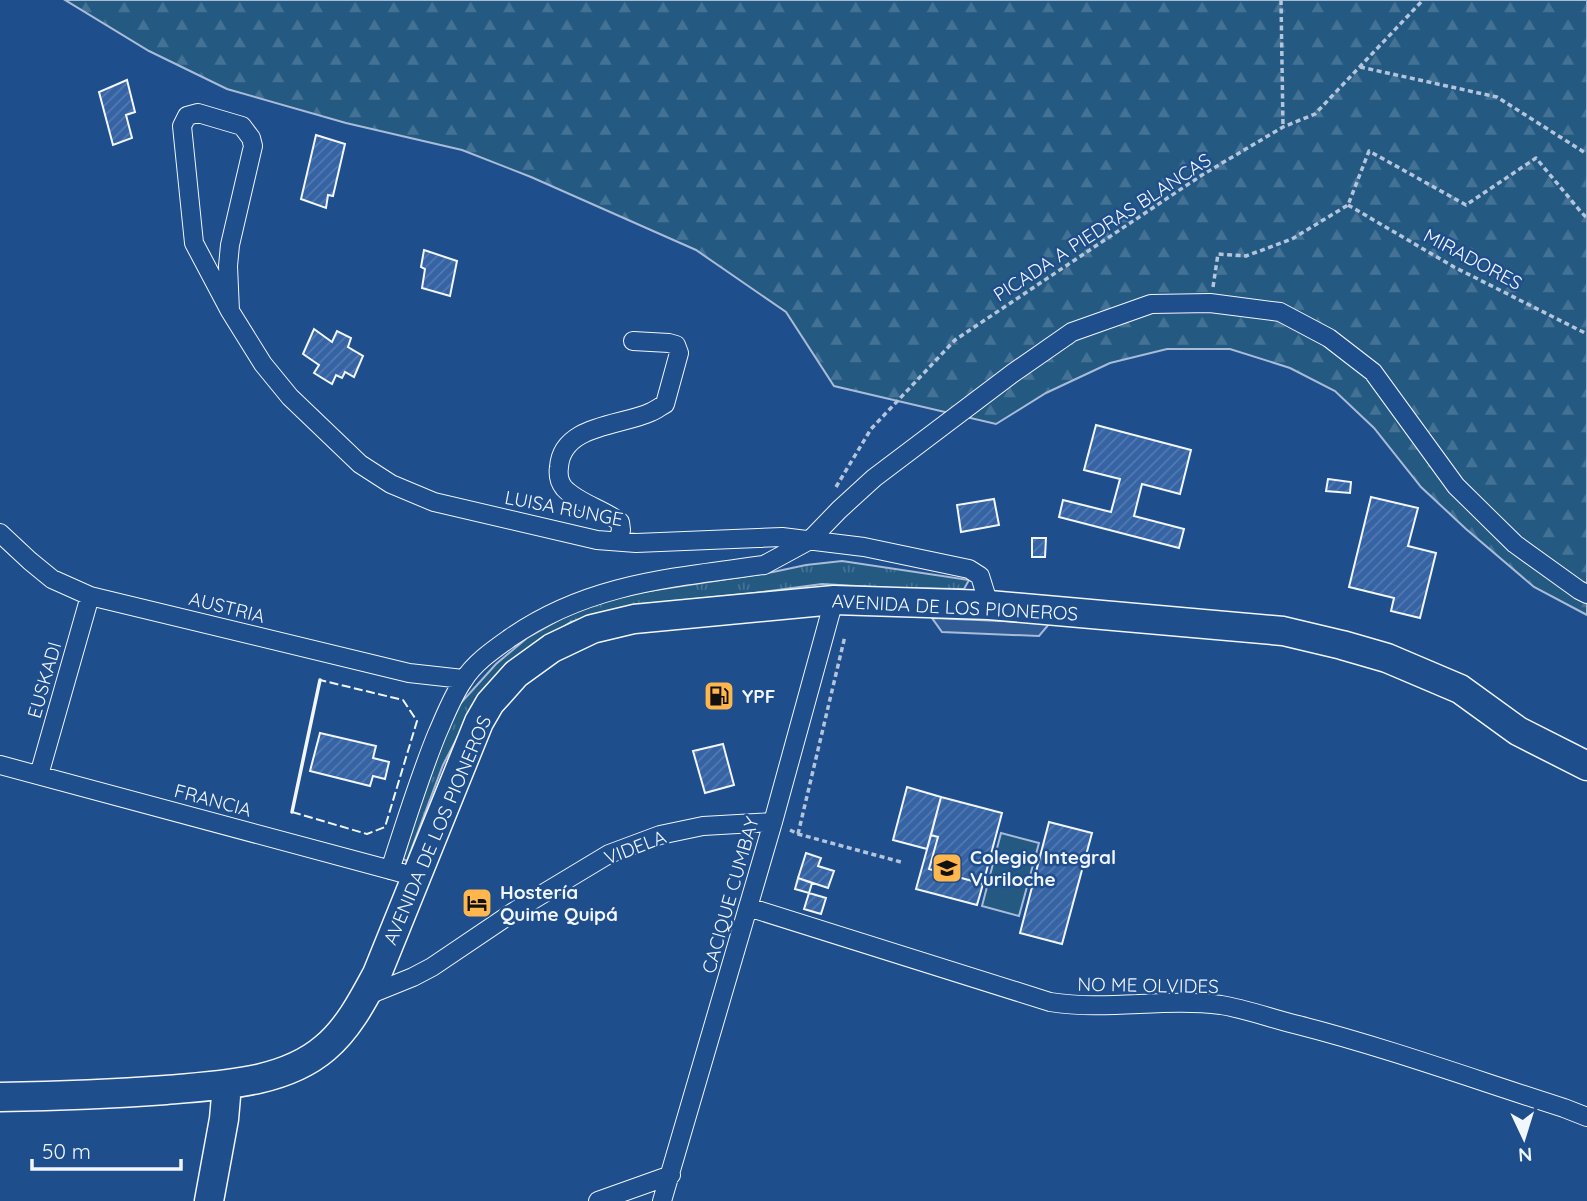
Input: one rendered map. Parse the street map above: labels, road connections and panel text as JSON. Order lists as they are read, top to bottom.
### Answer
{
  "streets": {
    "main road": ["AVENIDA DE LOS PIONEROS"],
    "street": [
      "LUISA RUNGE",
      "AUSTRIA",
      "EUSKADI",
      "FRANCIA",
      "VIDELA",
      "CACIQUE CUMBAY",
      "NO ME OLVIDES"
    ],
    "path": ["PICADA A PIEDRAS BLANCAS", "MIRADORES"]
  },
  "crossings": [
    ["LUISA RUNGE", "AVENIDA DE LOS PIONEROS"],
    ["AUSTRIA", "EUSKADI"],
    ["AVENIDA DE LOS PIONEROS", "FRANCIA"],
    ["AVENIDA DE LOS PIONEROS", "VIDELA"],
    ["AVENIDA DE LOS PIONEROS", "CACIQUE CUMBAY"],
    ["EUSKADI", "FRANCIA"],
    ["VIDELA", "CACIQUE CUMBAY"],
    ["CACIQUE CUMBAY", "NO ME OLVIDES"]
  ],
  "places": {
    "fuel station": ["YPF"],
    "school or university": ["Colegio Integral Vuriloche"],
    "hotel": ["Hostería Quime Quipá"]
  },
  "scale_bar": "50 m",
  "north": "bottom"
}
